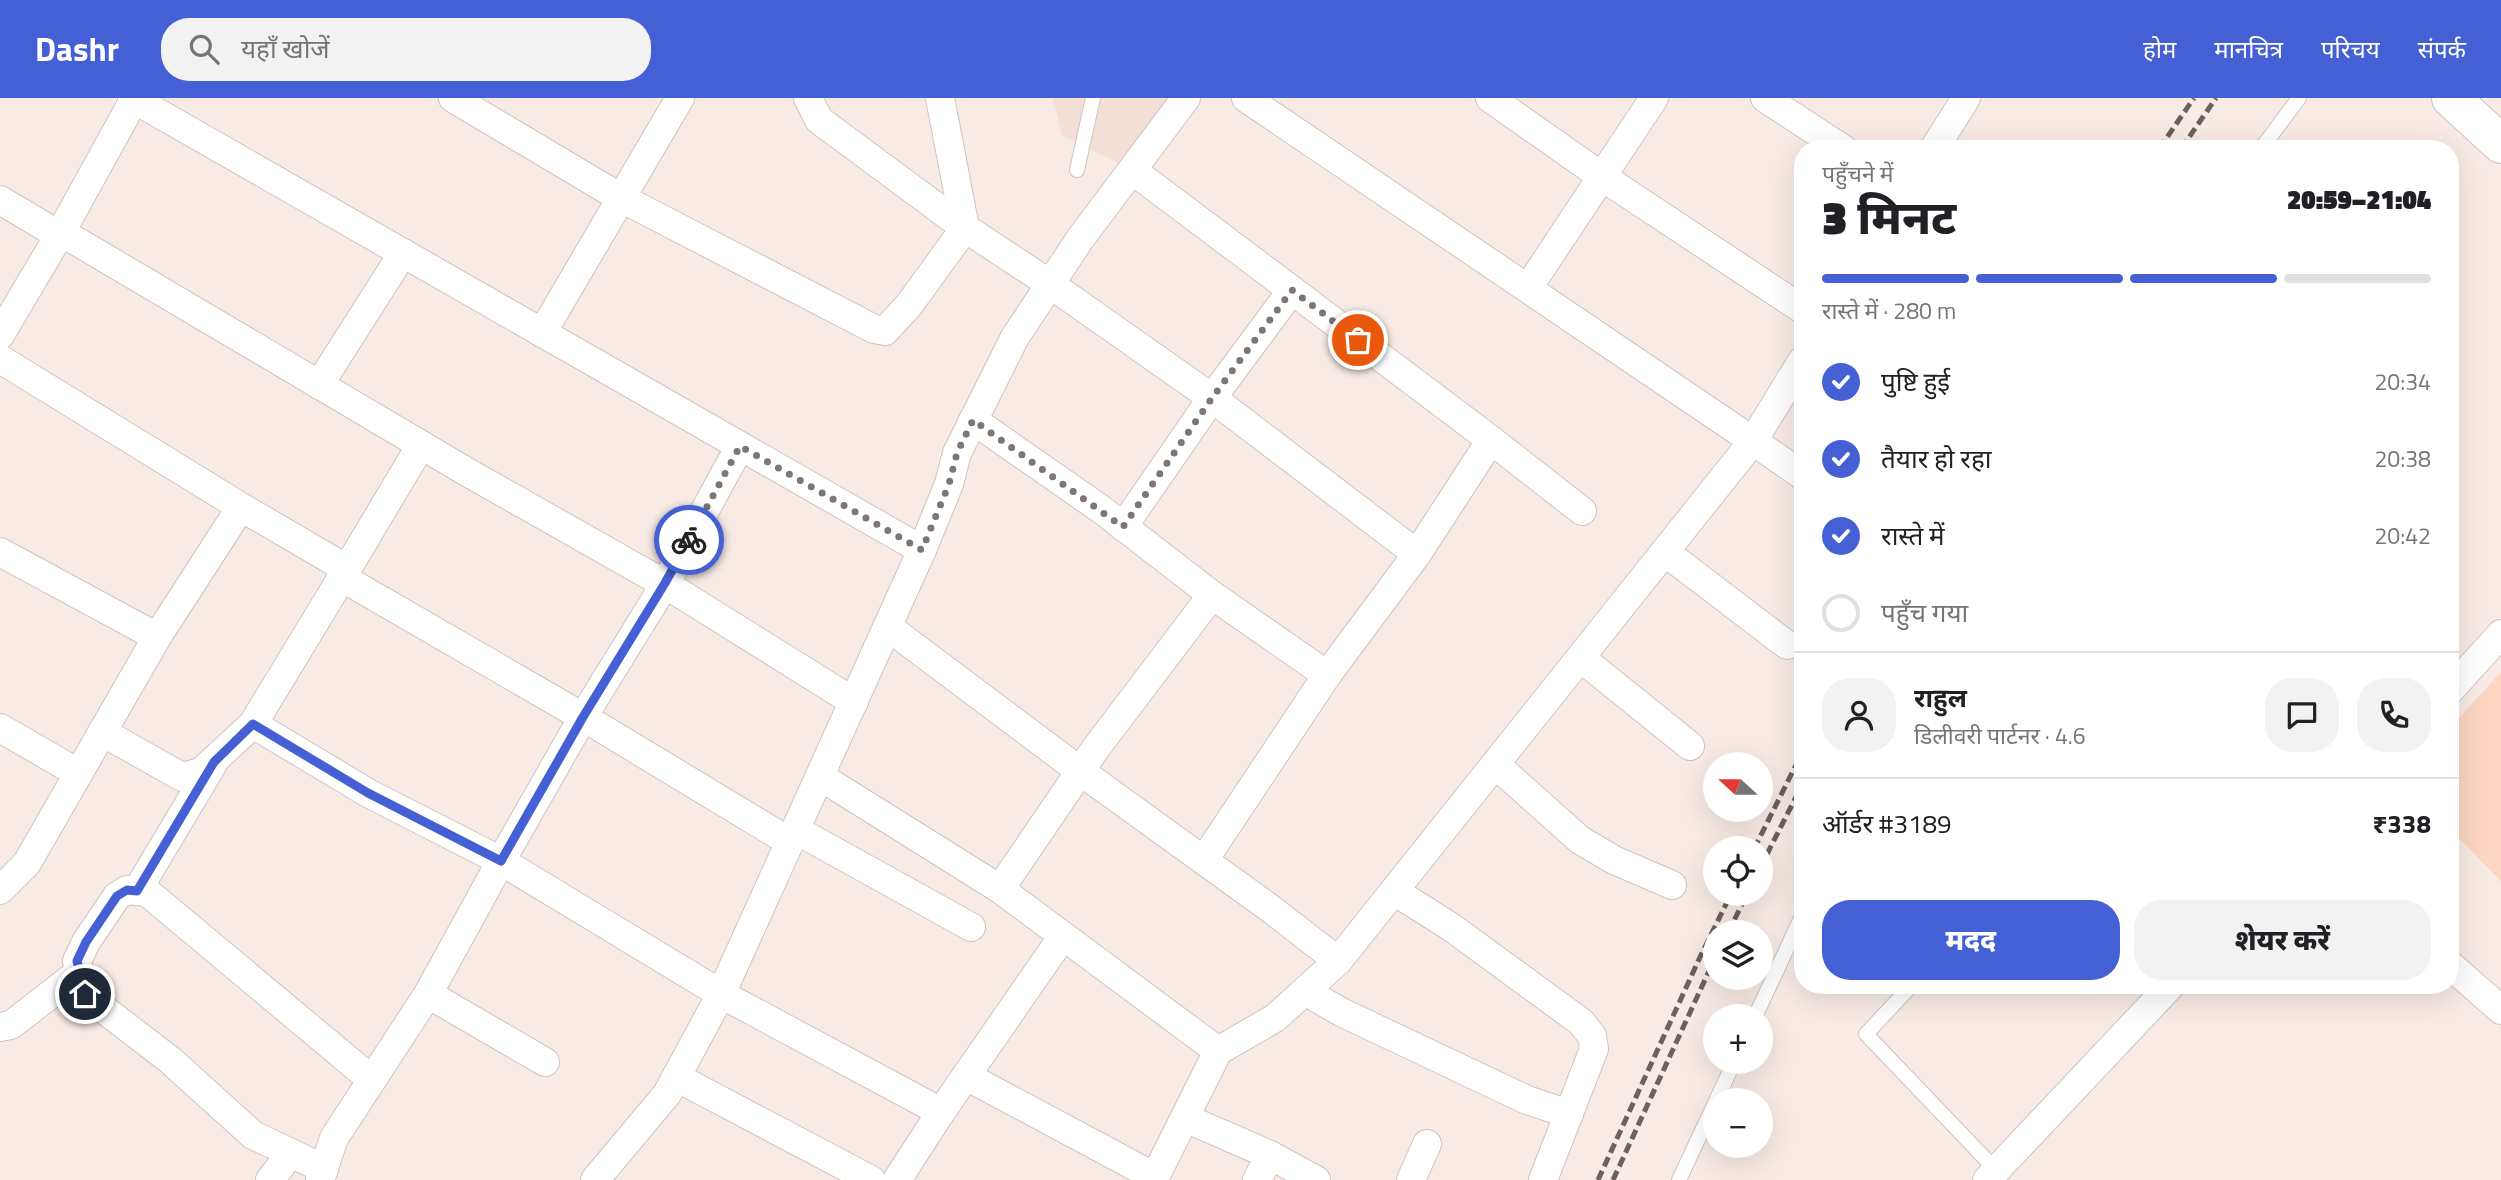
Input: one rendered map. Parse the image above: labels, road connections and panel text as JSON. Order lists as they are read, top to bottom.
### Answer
{
  "north": "left",
  "page": {
    "header": "Dashr",
    "search": "यहाँ खोजें",
    "nav": [
      "होम",
      "मानचित्र",
      "परिचय",
      "संपर्क"
    ],
    "heading": ["3 मिनट", "पहुँचने में", "20:59–21:04"],
    "panel": [
      "राहुल",
      "डिलीवरी पार्टनर · 4.6",
      "ऑर्डर #3189",
      "₹338"
    ],
    "bar": "रास्ते में · 280 m",
    "list": [
      ["पुष्टि हुई", "20:34"],
      ["तैयार हो रहा", "20:38"],
      ["रास्ते में", "20:42"],
      "पहुँच गया"
    ],
    "map_buttons": ["+", "−"],
    "buttons": ["मदद", "शेयर करें"]
  }
}
